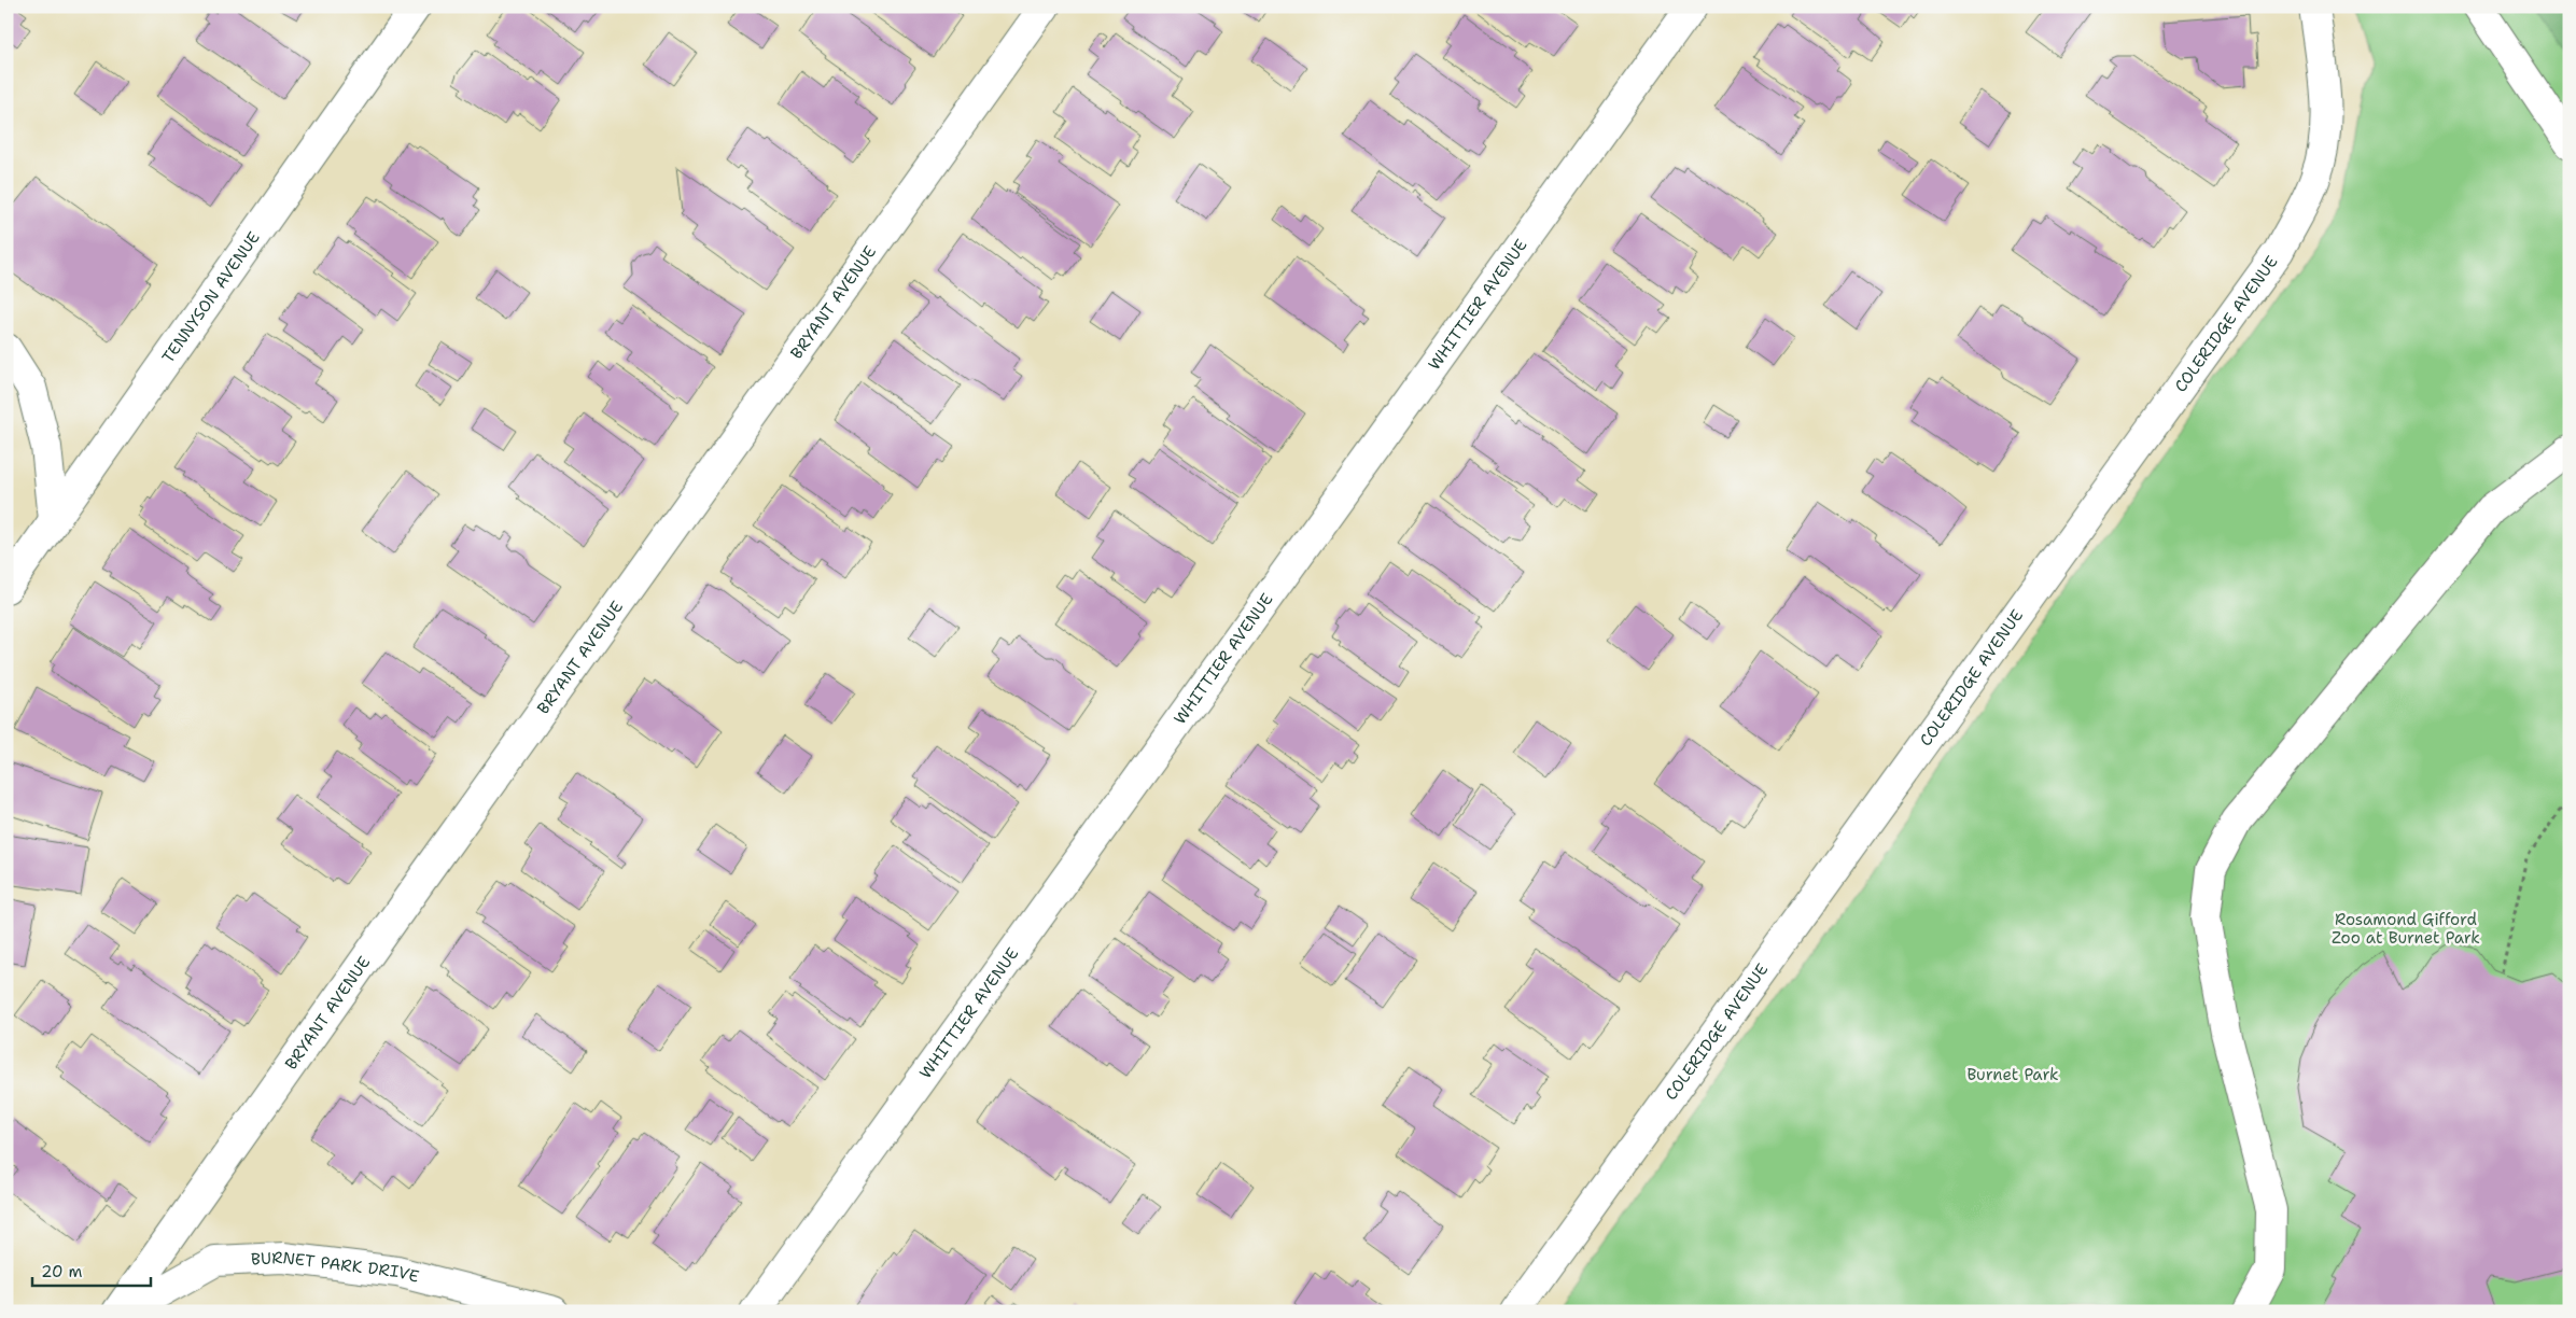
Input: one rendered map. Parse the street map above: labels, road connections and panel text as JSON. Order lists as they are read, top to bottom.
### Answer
{
  "streets": {
    "street": [
      "TENNYSON AVENUE",
      "BRYANT AVENUE",
      "WHITTIER AVENUE",
      "COLERIDGE AVENUE",
      "BURNET PARK DRIVE"
    ]
  },
  "parks": ["Rosamond Gifford Zoo at Burnet Park", "Burnet Park"],
  "scale_bar": "20 m"
}
